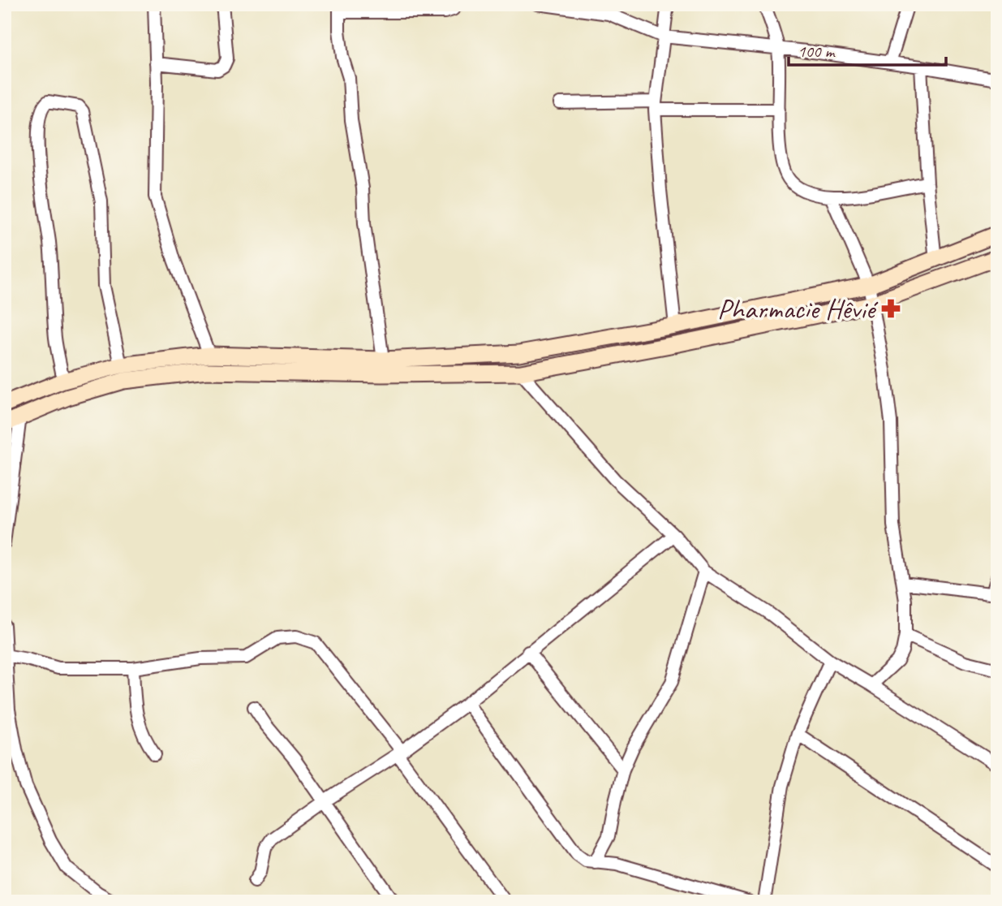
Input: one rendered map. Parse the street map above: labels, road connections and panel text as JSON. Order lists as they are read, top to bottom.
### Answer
{
  "places": {
    "pharmacy": ["Pharmacie Hêvié"]
  },
  "scale_bar": "100 m"
}
